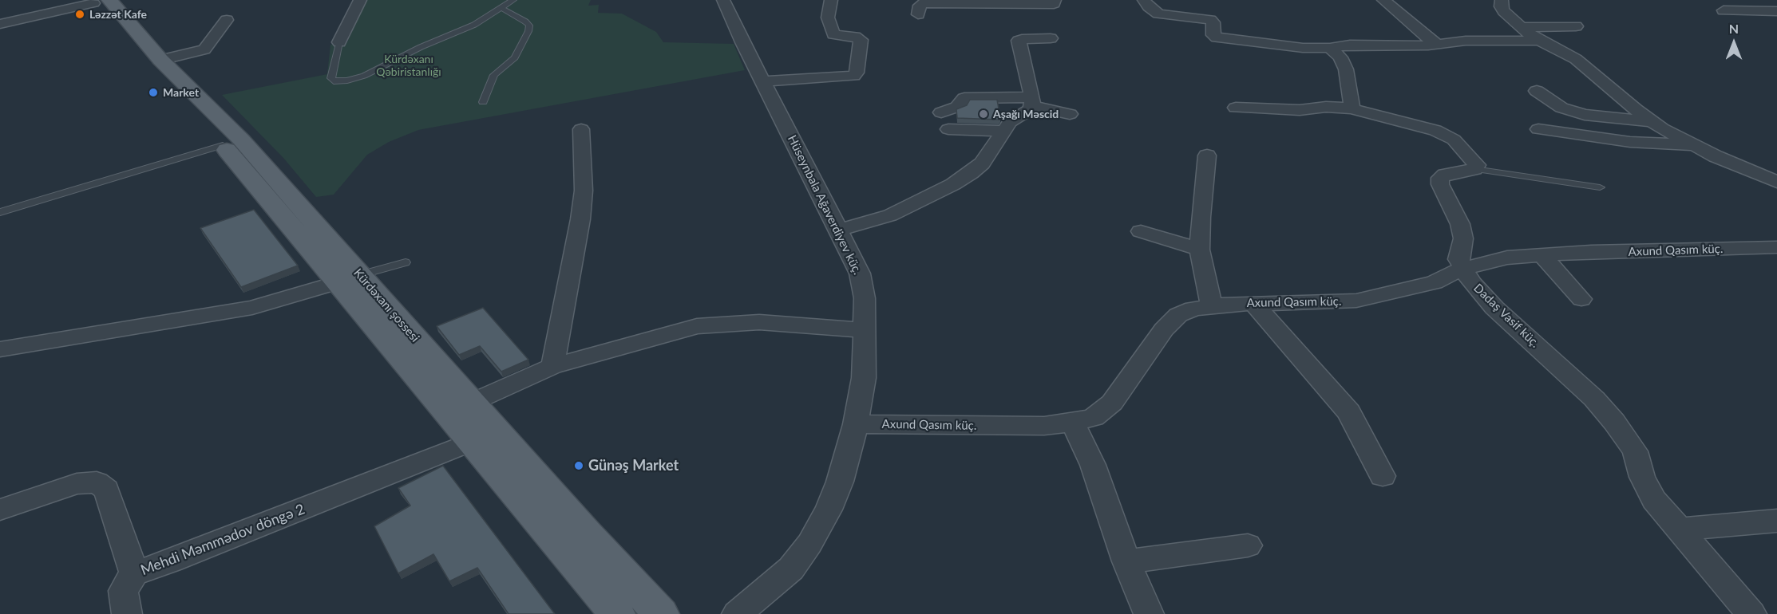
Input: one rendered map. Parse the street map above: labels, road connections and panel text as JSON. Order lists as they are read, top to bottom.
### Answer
{
  "streets": {
    "main road": ["Kürdəxanı şossesi"],
    "street": [
      "Hüseynbala Ağaverdiyev küç.",
      "Axund Qasım küç.",
      "Dadaş Vasif küç.",
      "Mehdi Məmmədov döngə 2"
    ]
  },
  "crossings": [
    ["Hüseynbala Ağaverdiyev küç.", "Axund Qasım küç."],
    ["Axund Qasım küç.", "Dadaş Vasif küç."],
    ["Kürdəxanı şossesi", "Mehdi Məmmədov döngə 2"]
  ],
  "parks": ["Kürdəxanı Qəbiristanlığı"],
  "places": [
    "Ləzzət Kafe",
    "Market",
    "Aşağı Məscid",
    "Günəş Market"
  ],
  "north": "top"
}
